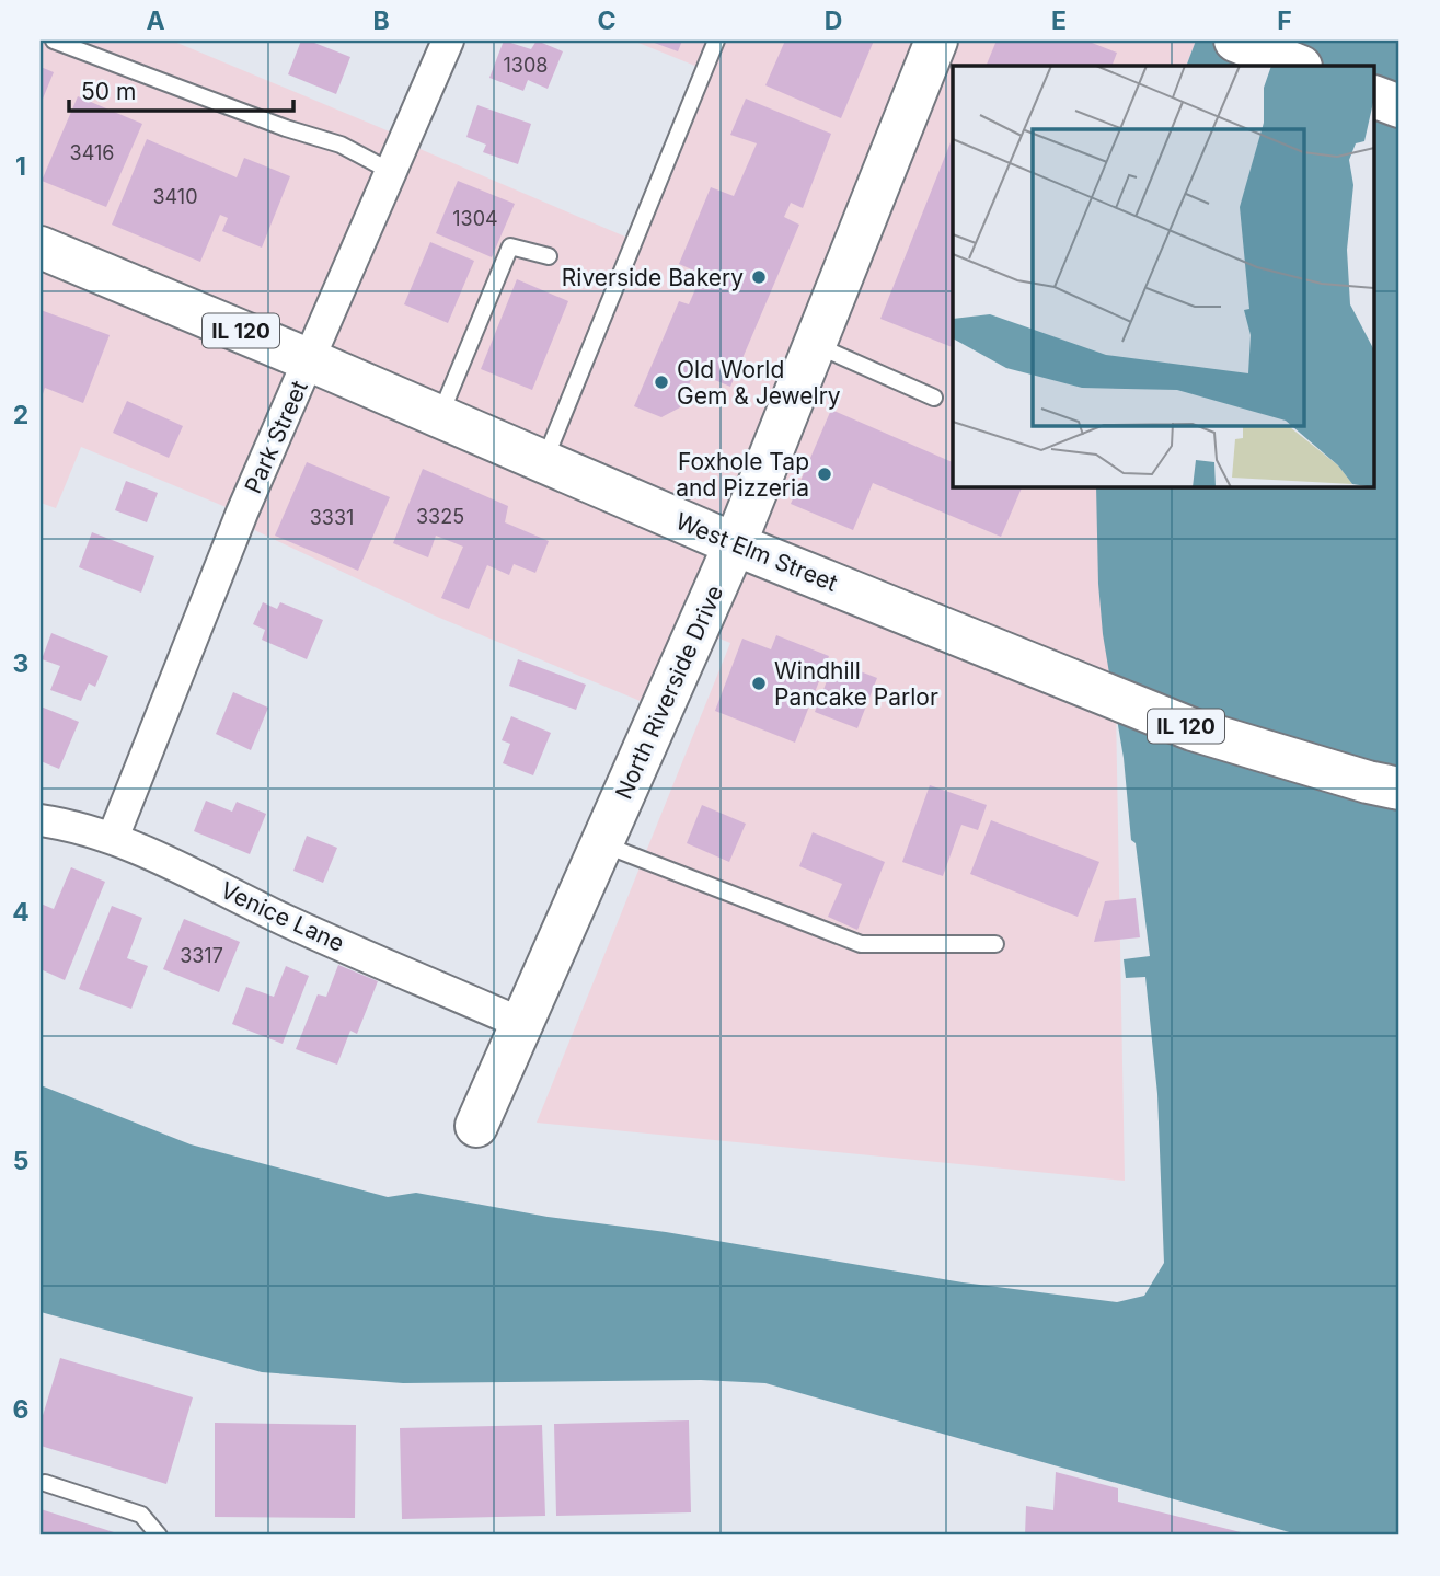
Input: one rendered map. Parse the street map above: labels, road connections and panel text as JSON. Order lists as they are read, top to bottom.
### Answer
{
  "streets": {
    "main road": ["IL 120", "West Elm Street", "North Riverside Drive"],
    "street": ["Park Street", "Venice Lane"]
  },
  "crossings": [
    ["Park Street", "West Elm Street"],
    ["Park Street", "Venice Lane"],
    ["West Elm Street", "North Riverside Drive"],
    ["North Riverside Drive", "Venice Lane"]
  ],
  "places": [
    "Riverside Bakery",
    "Old World Gem & Jewelry",
    "Foxhole Tap and Pizzeria",
    "Windhill Pancake Parlor"
  ],
  "house_numbers": [
    "1308",
    "3416",
    "3410",
    "1304",
    "3325",
    "3331",
    "3317"
  ],
  "scale_bar": "50 m",
  "grid": {
    "columns": [
      "A",
      "B",
      "C",
      "D",
      "E",
      "F"
    ],
    "rows": [
      "1",
      "2",
      "3",
      "4",
      "5",
      "6"
    ]
  }
}
